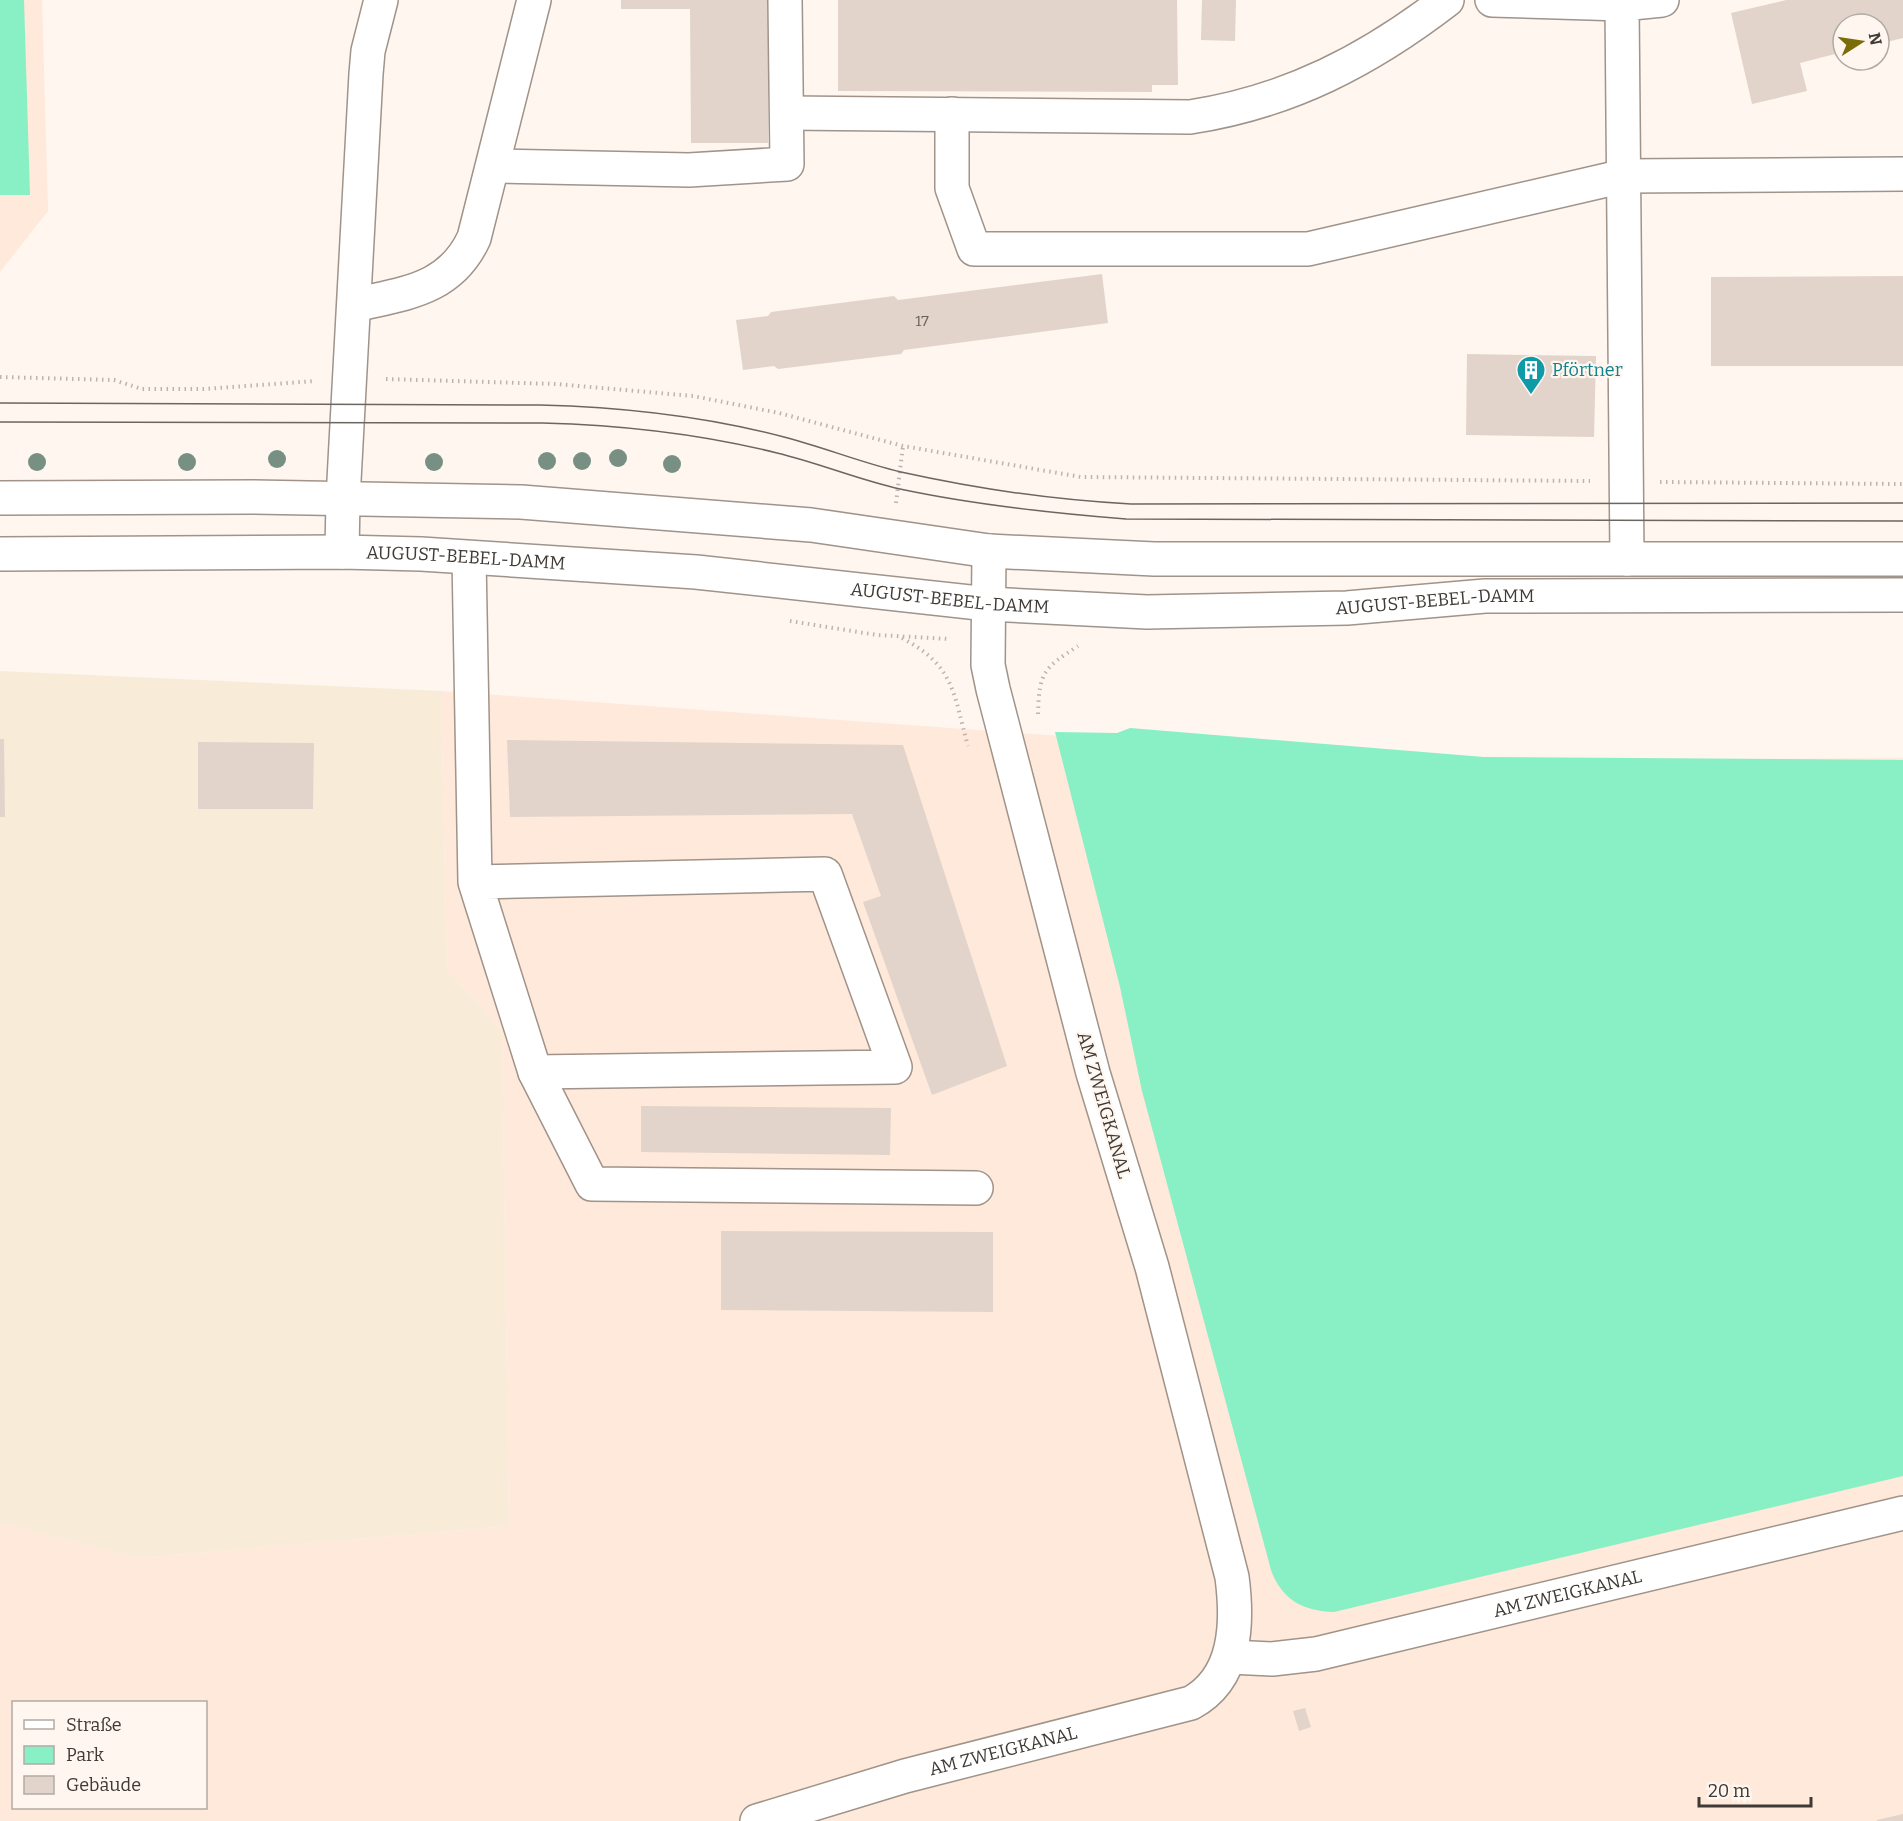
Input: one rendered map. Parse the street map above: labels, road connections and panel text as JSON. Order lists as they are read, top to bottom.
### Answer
{
  "streets": {
    "main road": ["AUGUST-BEBEL-DAMM", "AM ZWEIGKANAL"]
  },
  "crossings": [
    ["AUGUST-BEBEL-DAMM", "AM ZWEIGKANAL"]
  ],
  "places": {
    "building": ["Pförtner"]
  },
  "house_numbers": ["17"],
  "legend": ["Straße", "Park", "Gebäude"],
  "scale_bar": "20 m",
  "north": "right"
}
